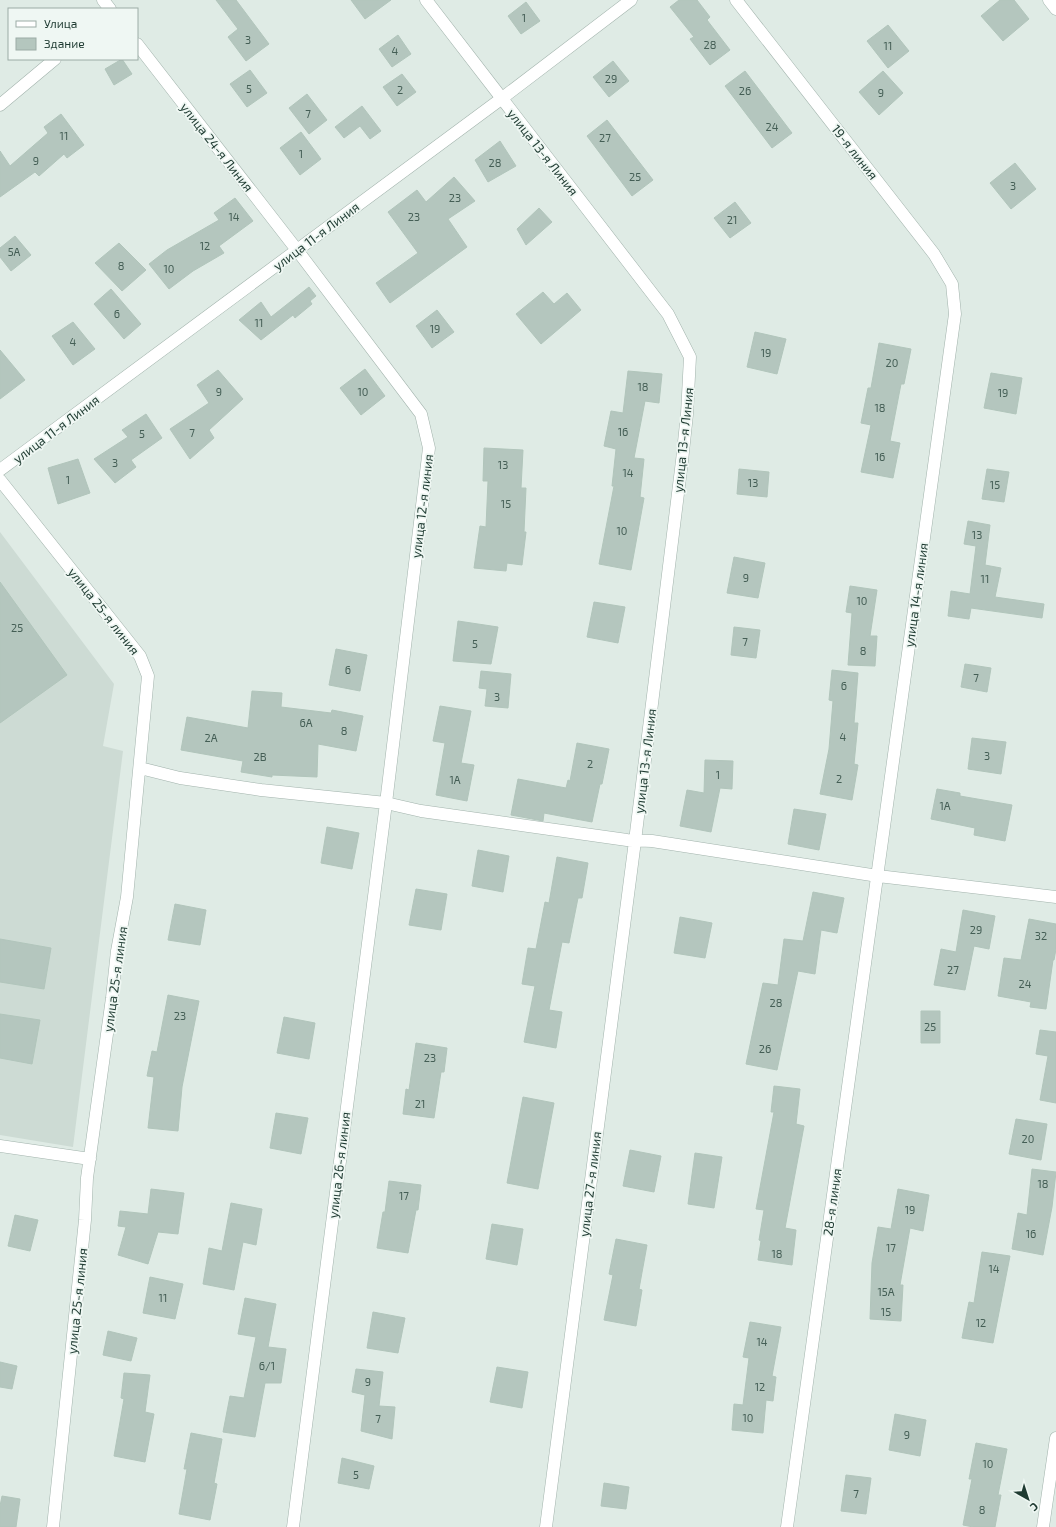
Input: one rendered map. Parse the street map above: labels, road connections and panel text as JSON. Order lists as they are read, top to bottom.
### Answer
{
  "streets": {
    "street": [
      "улица 24-я Линия",
      "улица 13-я Линия",
      "19-я линия",
      "улица 11-я Линия",
      "улица 12-я линия",
      "улица 14-я линия",
      "улица 25-я линия",
      "улица 26-я линия",
      "улица 27-я линия",
      "28-я линия"
    ]
  },
  "crossings": [
    ["улица 24-я Линия", "улица 11-я Линия"],
    ["улица 24-я Линия", "улица 12-я линия"],
    ["улица 13-я Линия", "улица 11-я Линия"],
    ["улица 13-я Линия", "улица 27-я линия"],
    ["19-я линия", "улица 14-я линия"],
    ["улица 11-я Линия", "улица 12-я линия"],
    ["улица 12-я линия", "улица 26-я линия"],
    ["улица 14-я линия", "28-я линия"]
  ],
  "house_numbers": [
    "1",
    "3",
    "28",
    "11",
    "4",
    "29",
    "5",
    "2",
    "26",
    "9",
    "7",
    "24",
    "11",
    "27",
    "1",
    "9",
    "28",
    "25",
    "3",
    "23",
    "14",
    "23",
    "21",
    "12",
    "5А",
    "8",
    "10",
    "6",
    "11",
    "19",
    "4",
    "19",
    "20",
    "18",
    "9",
    "10",
    "19",
    "18",
    "16",
    "7",
    "5",
    "16",
    "3",
    "13",
    "14",
    "1",
    "13",
    "15",
    "15",
    "10",
    "13",
    "9",
    "11",
    "10",
    "25",
    "7",
    "5",
    "8",
    "6",
    "7",
    "6",
    "3",
    "6А",
    "8",
    "4",
    "2А",
    "3",
    "2В",
    "2",
    "1",
    "2",
    "1А",
    "1А",
    "29",
    "32",
    "27",
    "24",
    "28",
    "23",
    "25",
    "26",
    "23",
    "21",
    "20",
    "18",
    "17",
    "19",
    "16",
    "17",
    "18",
    "14",
    "15А",
    "11",
    "15",
    "12",
    "14",
    "6/1",
    "9",
    "12",
    "10",
    "7",
    "9",
    "10",
    "5",
    "7",
    "8"
  ],
  "legend": ["Улица", "Здание"],
  "north": "bottom right"
}
